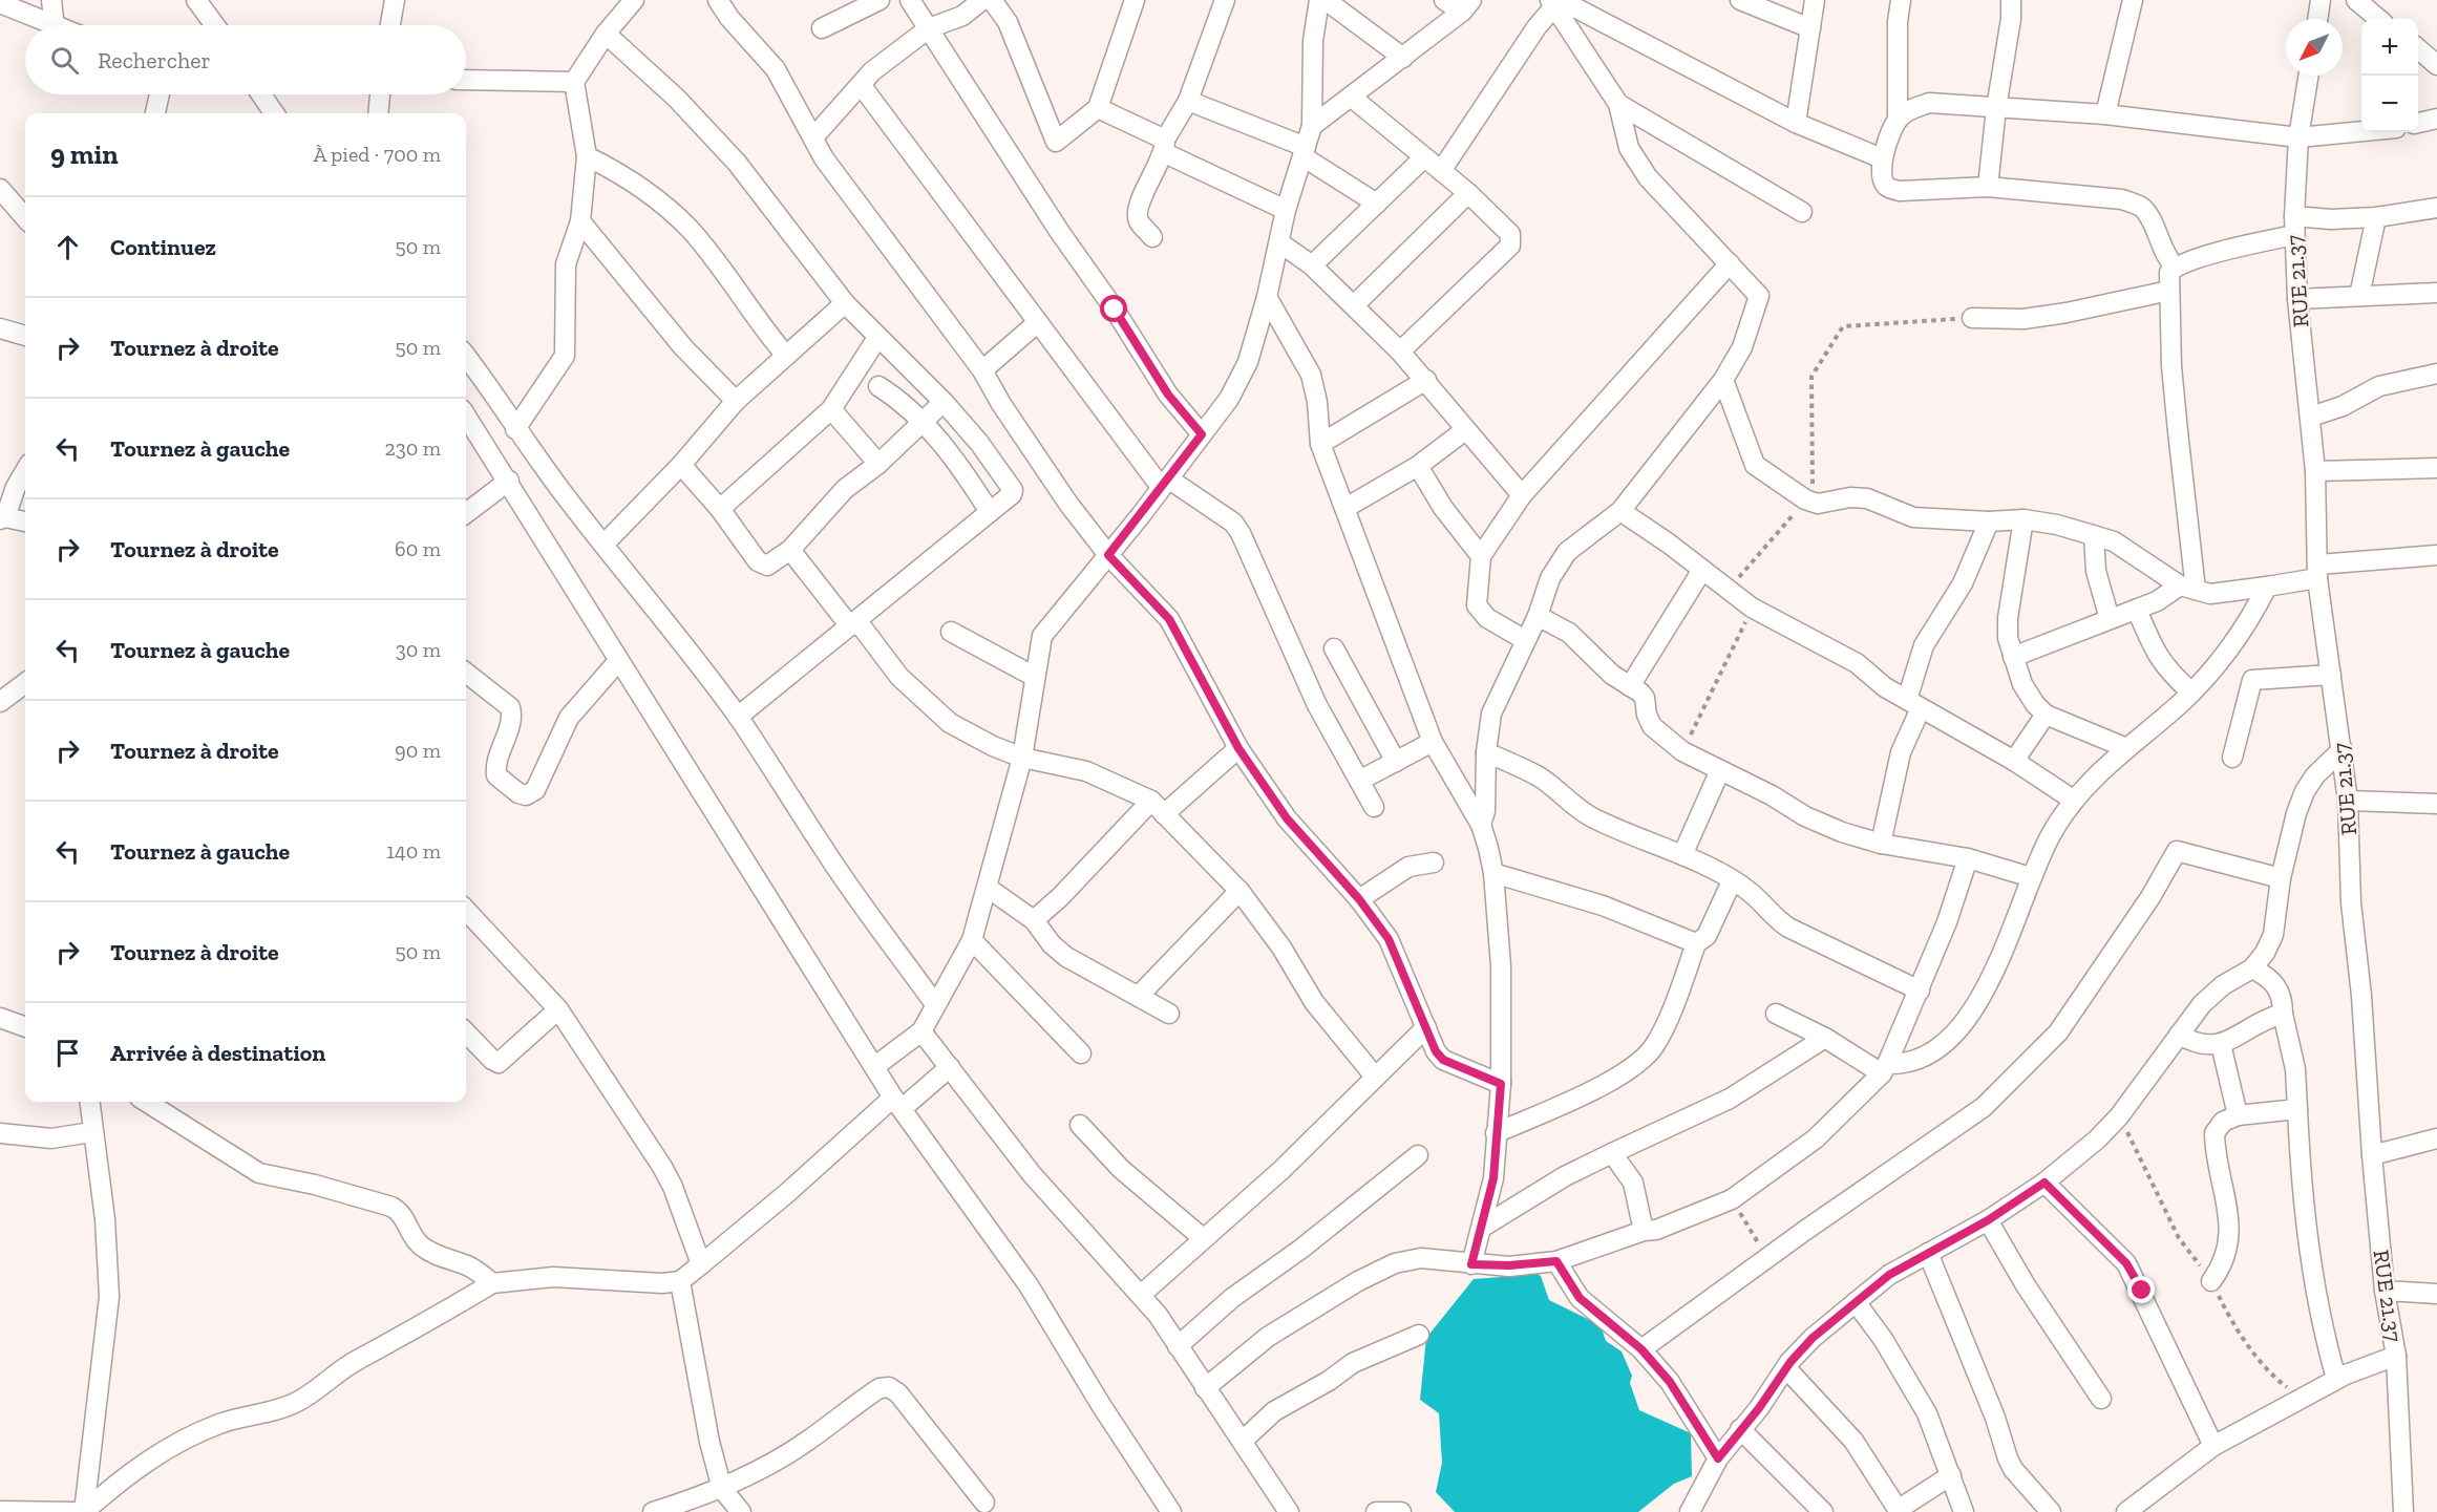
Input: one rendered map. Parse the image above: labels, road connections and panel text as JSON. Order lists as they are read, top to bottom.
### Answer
{
  "streets": {
    "street": ["RUE 21.37"]
  },
  "north": "bottom left",
  "page": {
    "map_buttons": ["+", "−"],
    "search": "Rechercher",
    "heading": ["9 min", "À pied · 700 m"],
    "list": [
      ["Continuez", "50 m"],
      ["Tournez à droite", "50 m"],
      ["Tournez à gauche", "230 m"],
      ["Tournez à droite", "60 m"],
      ["Tournez à gauche", "30 m"],
      ["Tournez à droite", "90 m"],
      ["Tournez à gauche", "140 m"],
      ["Tournez à droite", "50 m"],
      "Arrivée à destination"
    ]
  }
}
